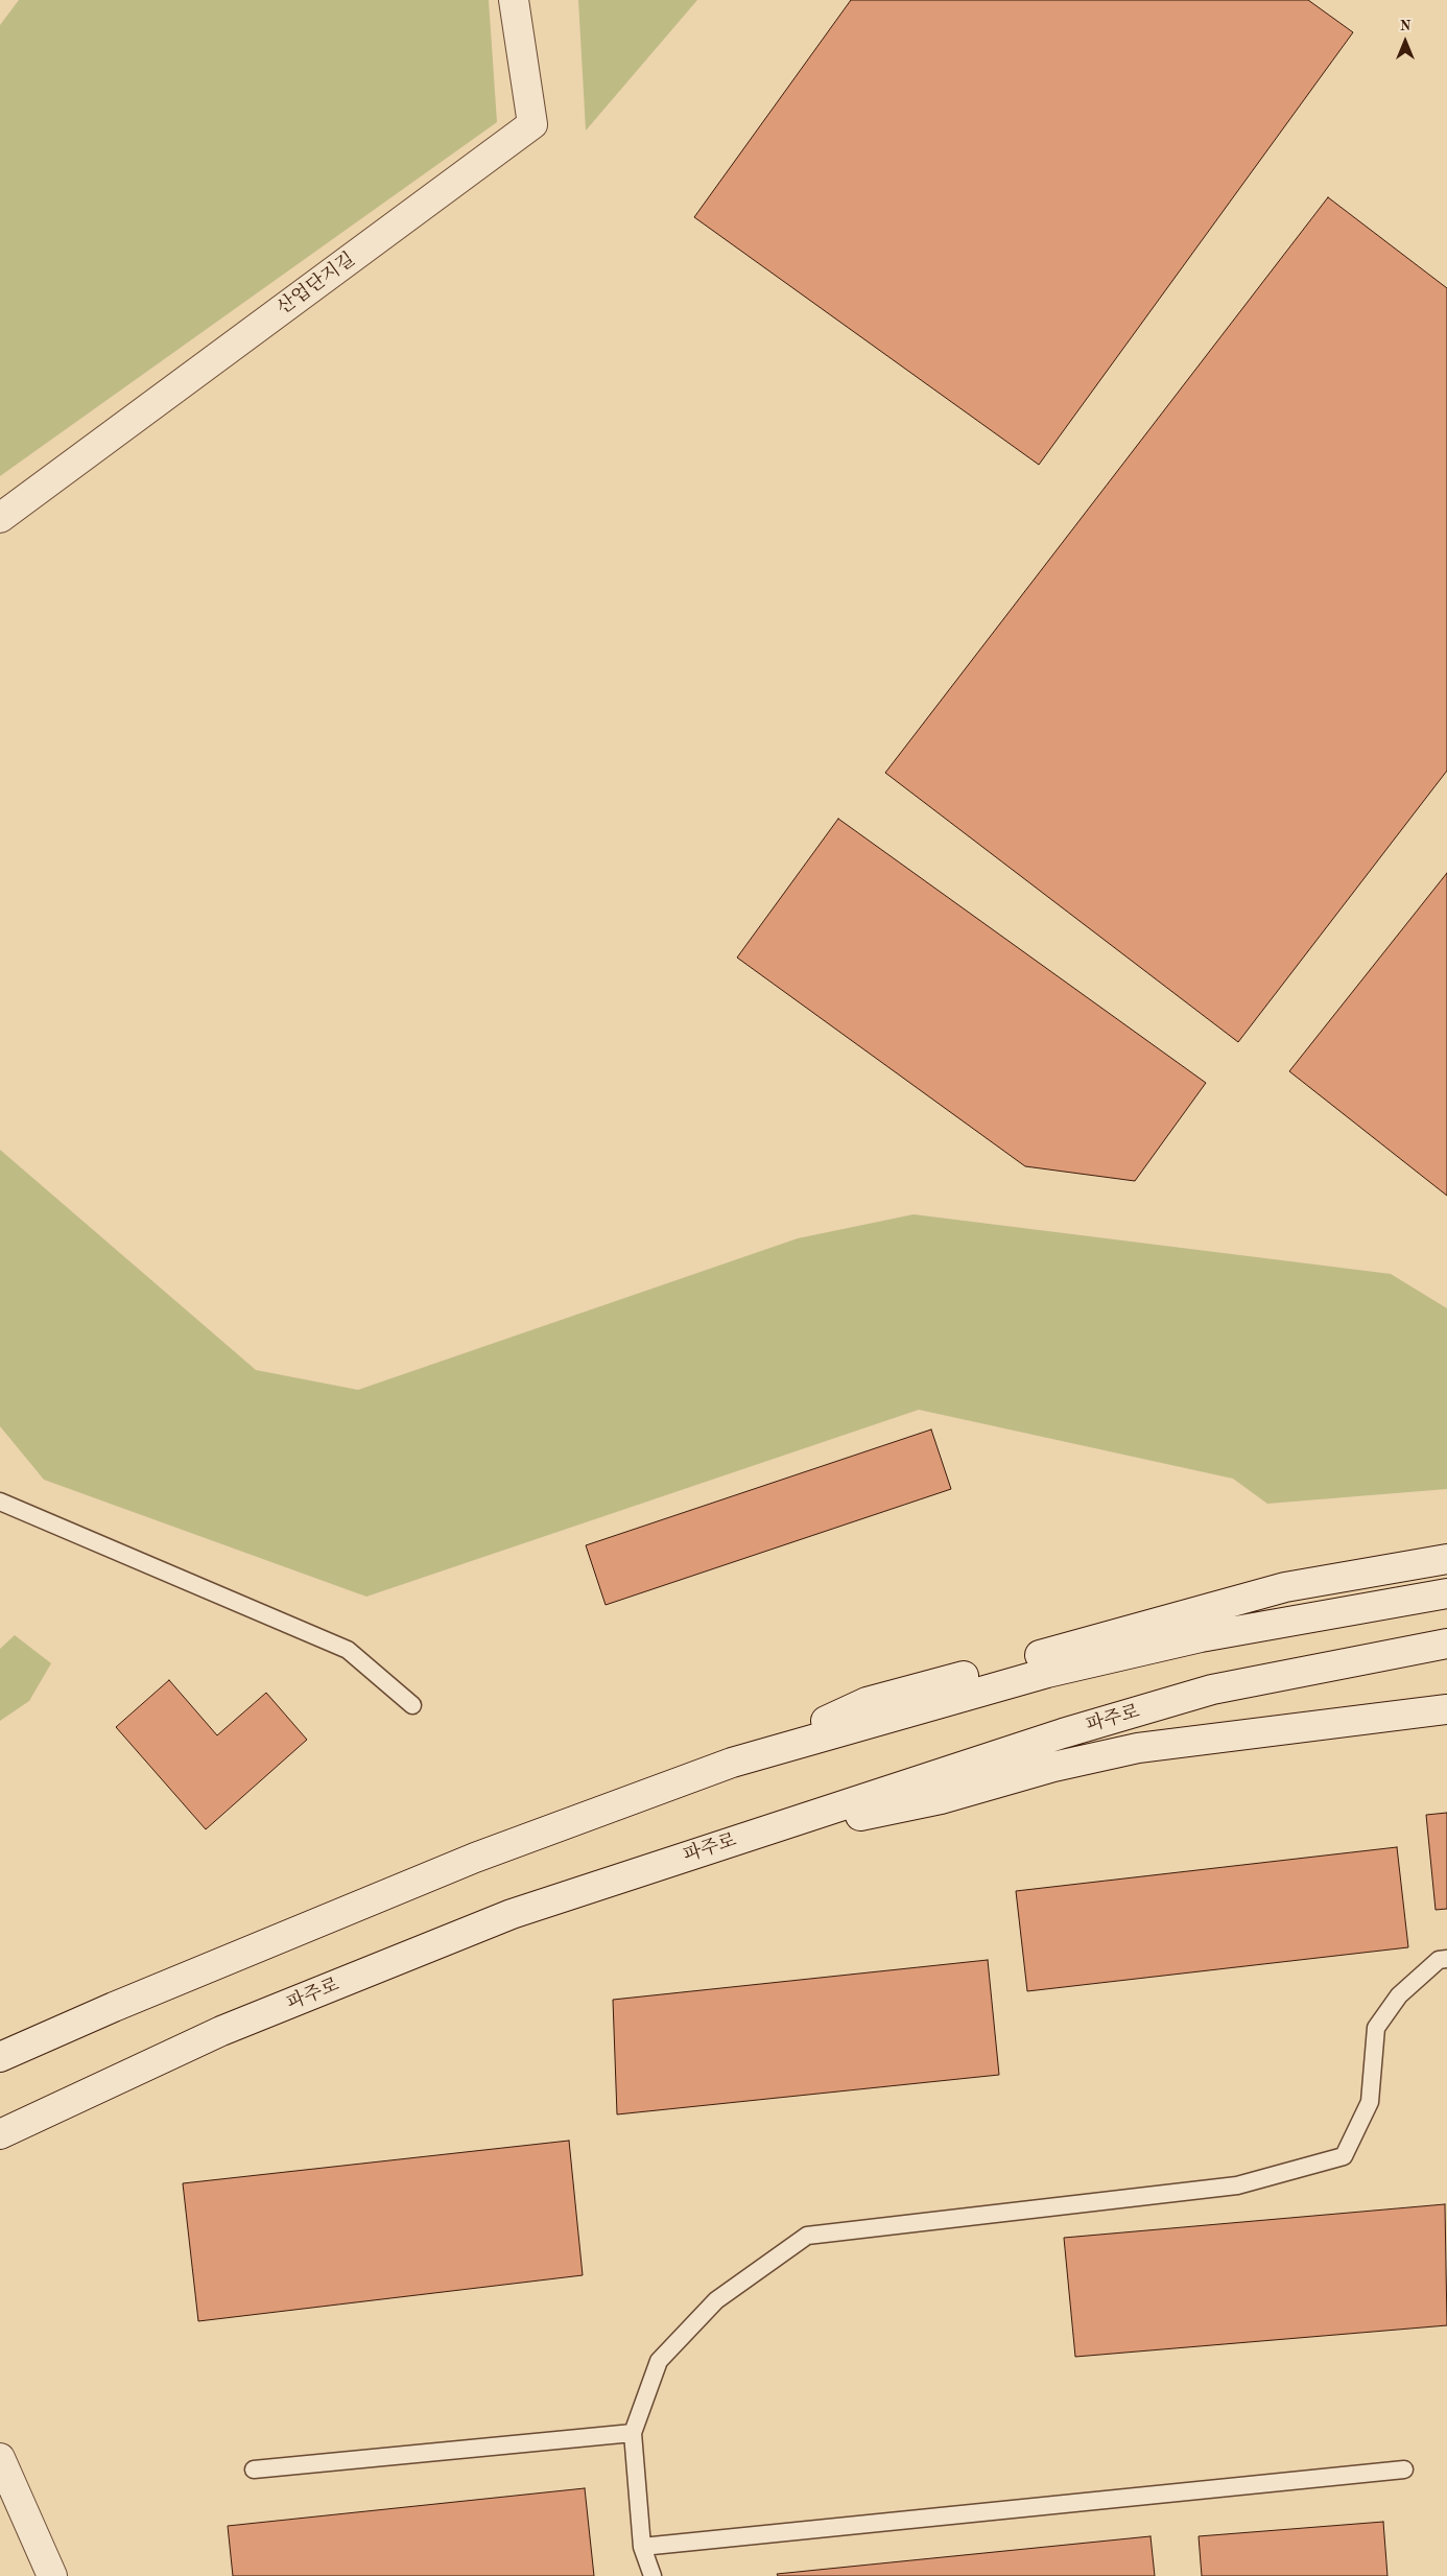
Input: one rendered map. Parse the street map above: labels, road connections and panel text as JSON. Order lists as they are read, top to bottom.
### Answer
{
  "streets": {
    "main road": ["산업단지길", "파주로"]
  },
  "north": "top"
}
